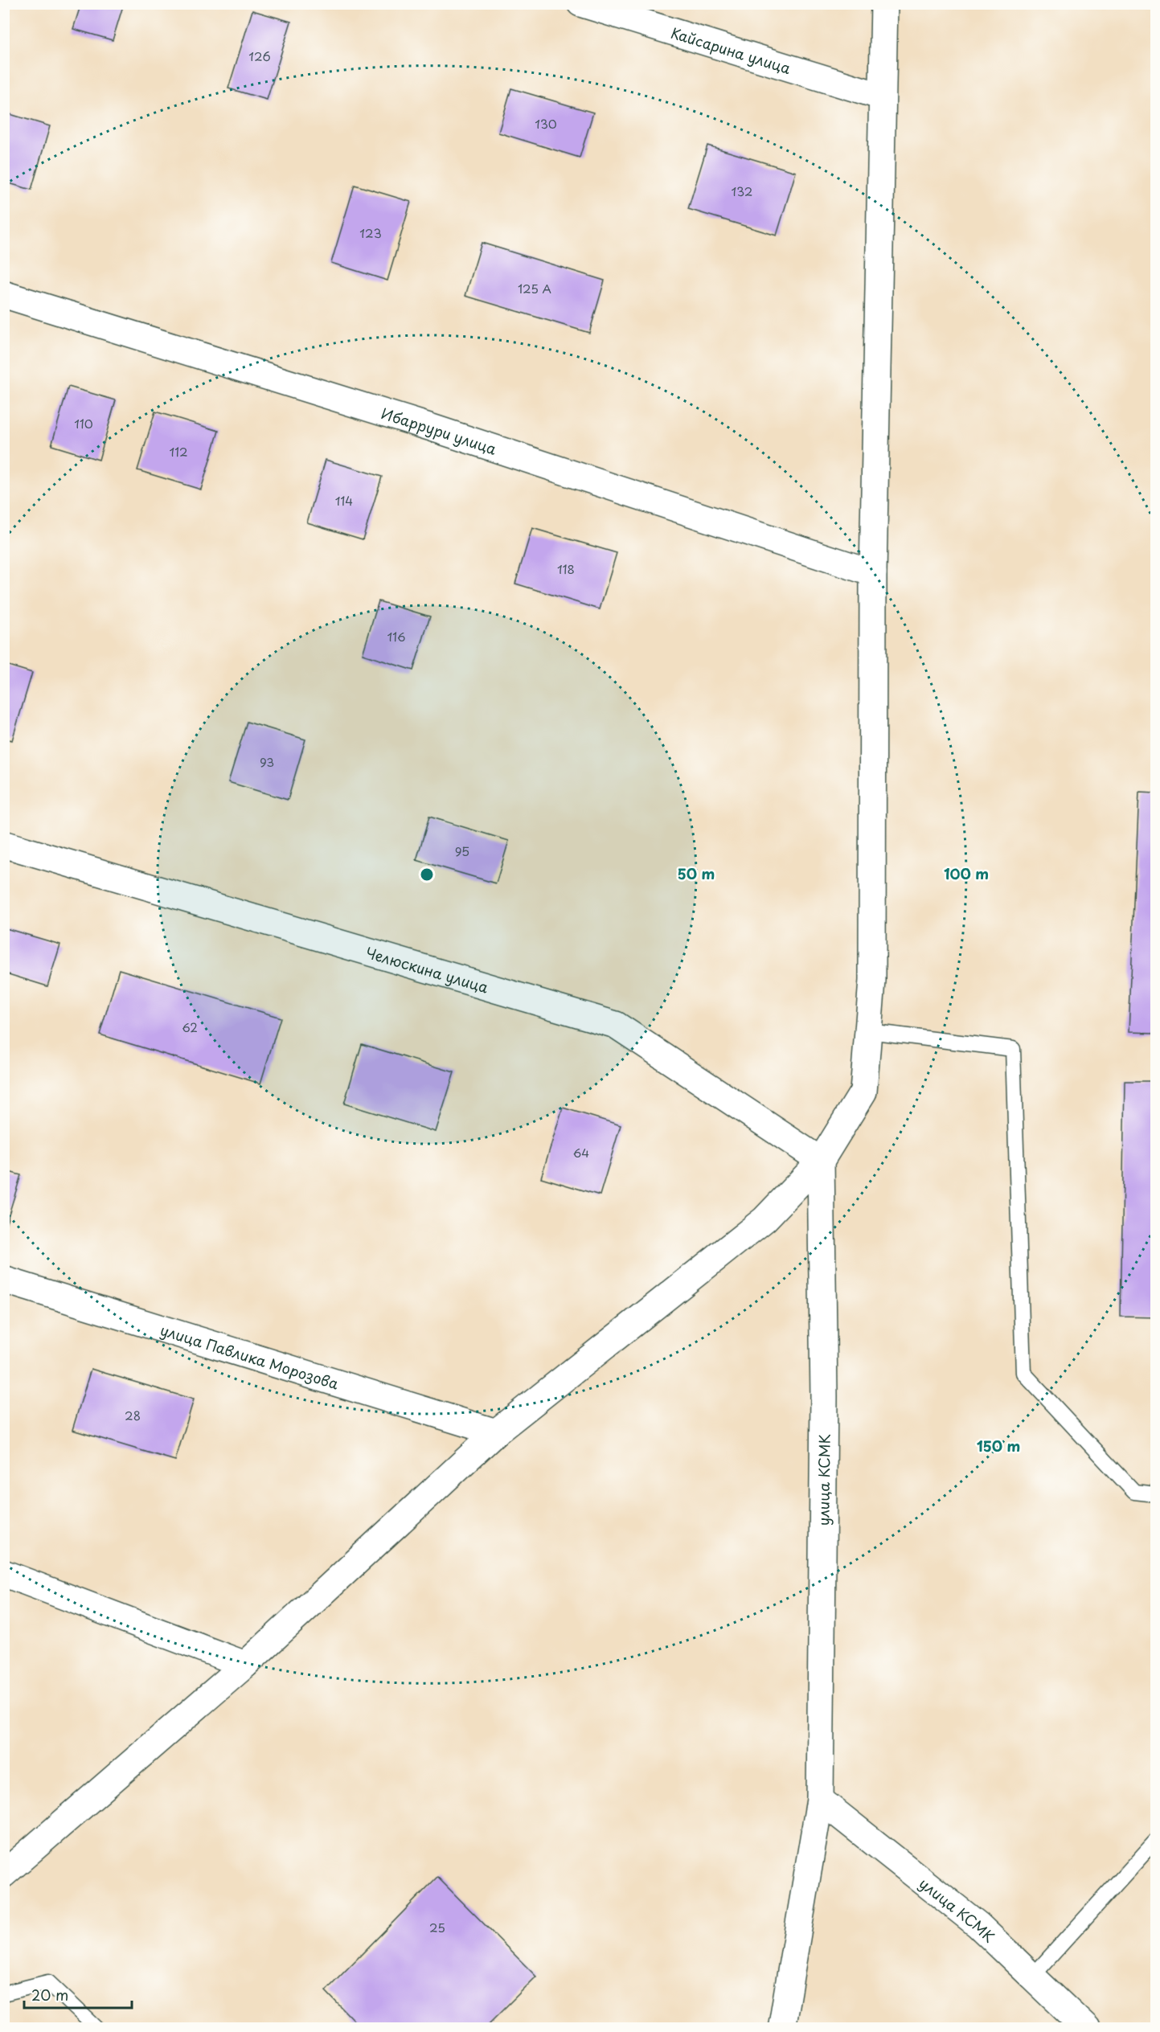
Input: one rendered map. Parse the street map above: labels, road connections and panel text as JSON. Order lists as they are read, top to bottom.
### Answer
{
  "streets": {
    "street": [
      "Кайсарина улица",
      "Ибаррури улица",
      "Челюскина улица",
      "улица Павлика Морозова",
      "улица КСМК"
    ]
  },
  "crossings": [
    ["Челюскина улица", "улица КСМК"]
  ],
  "house_numbers": [
    "126",
    "130",
    "132",
    "123",
    "125 А",
    "110",
    "112",
    "114",
    "118",
    "116",
    "93",
    "95",
    "62",
    "64",
    "28",
    "25"
  ],
  "scale_bar": "20 m",
  "rings": ["50 m", "100 m", "150 m"]
}
